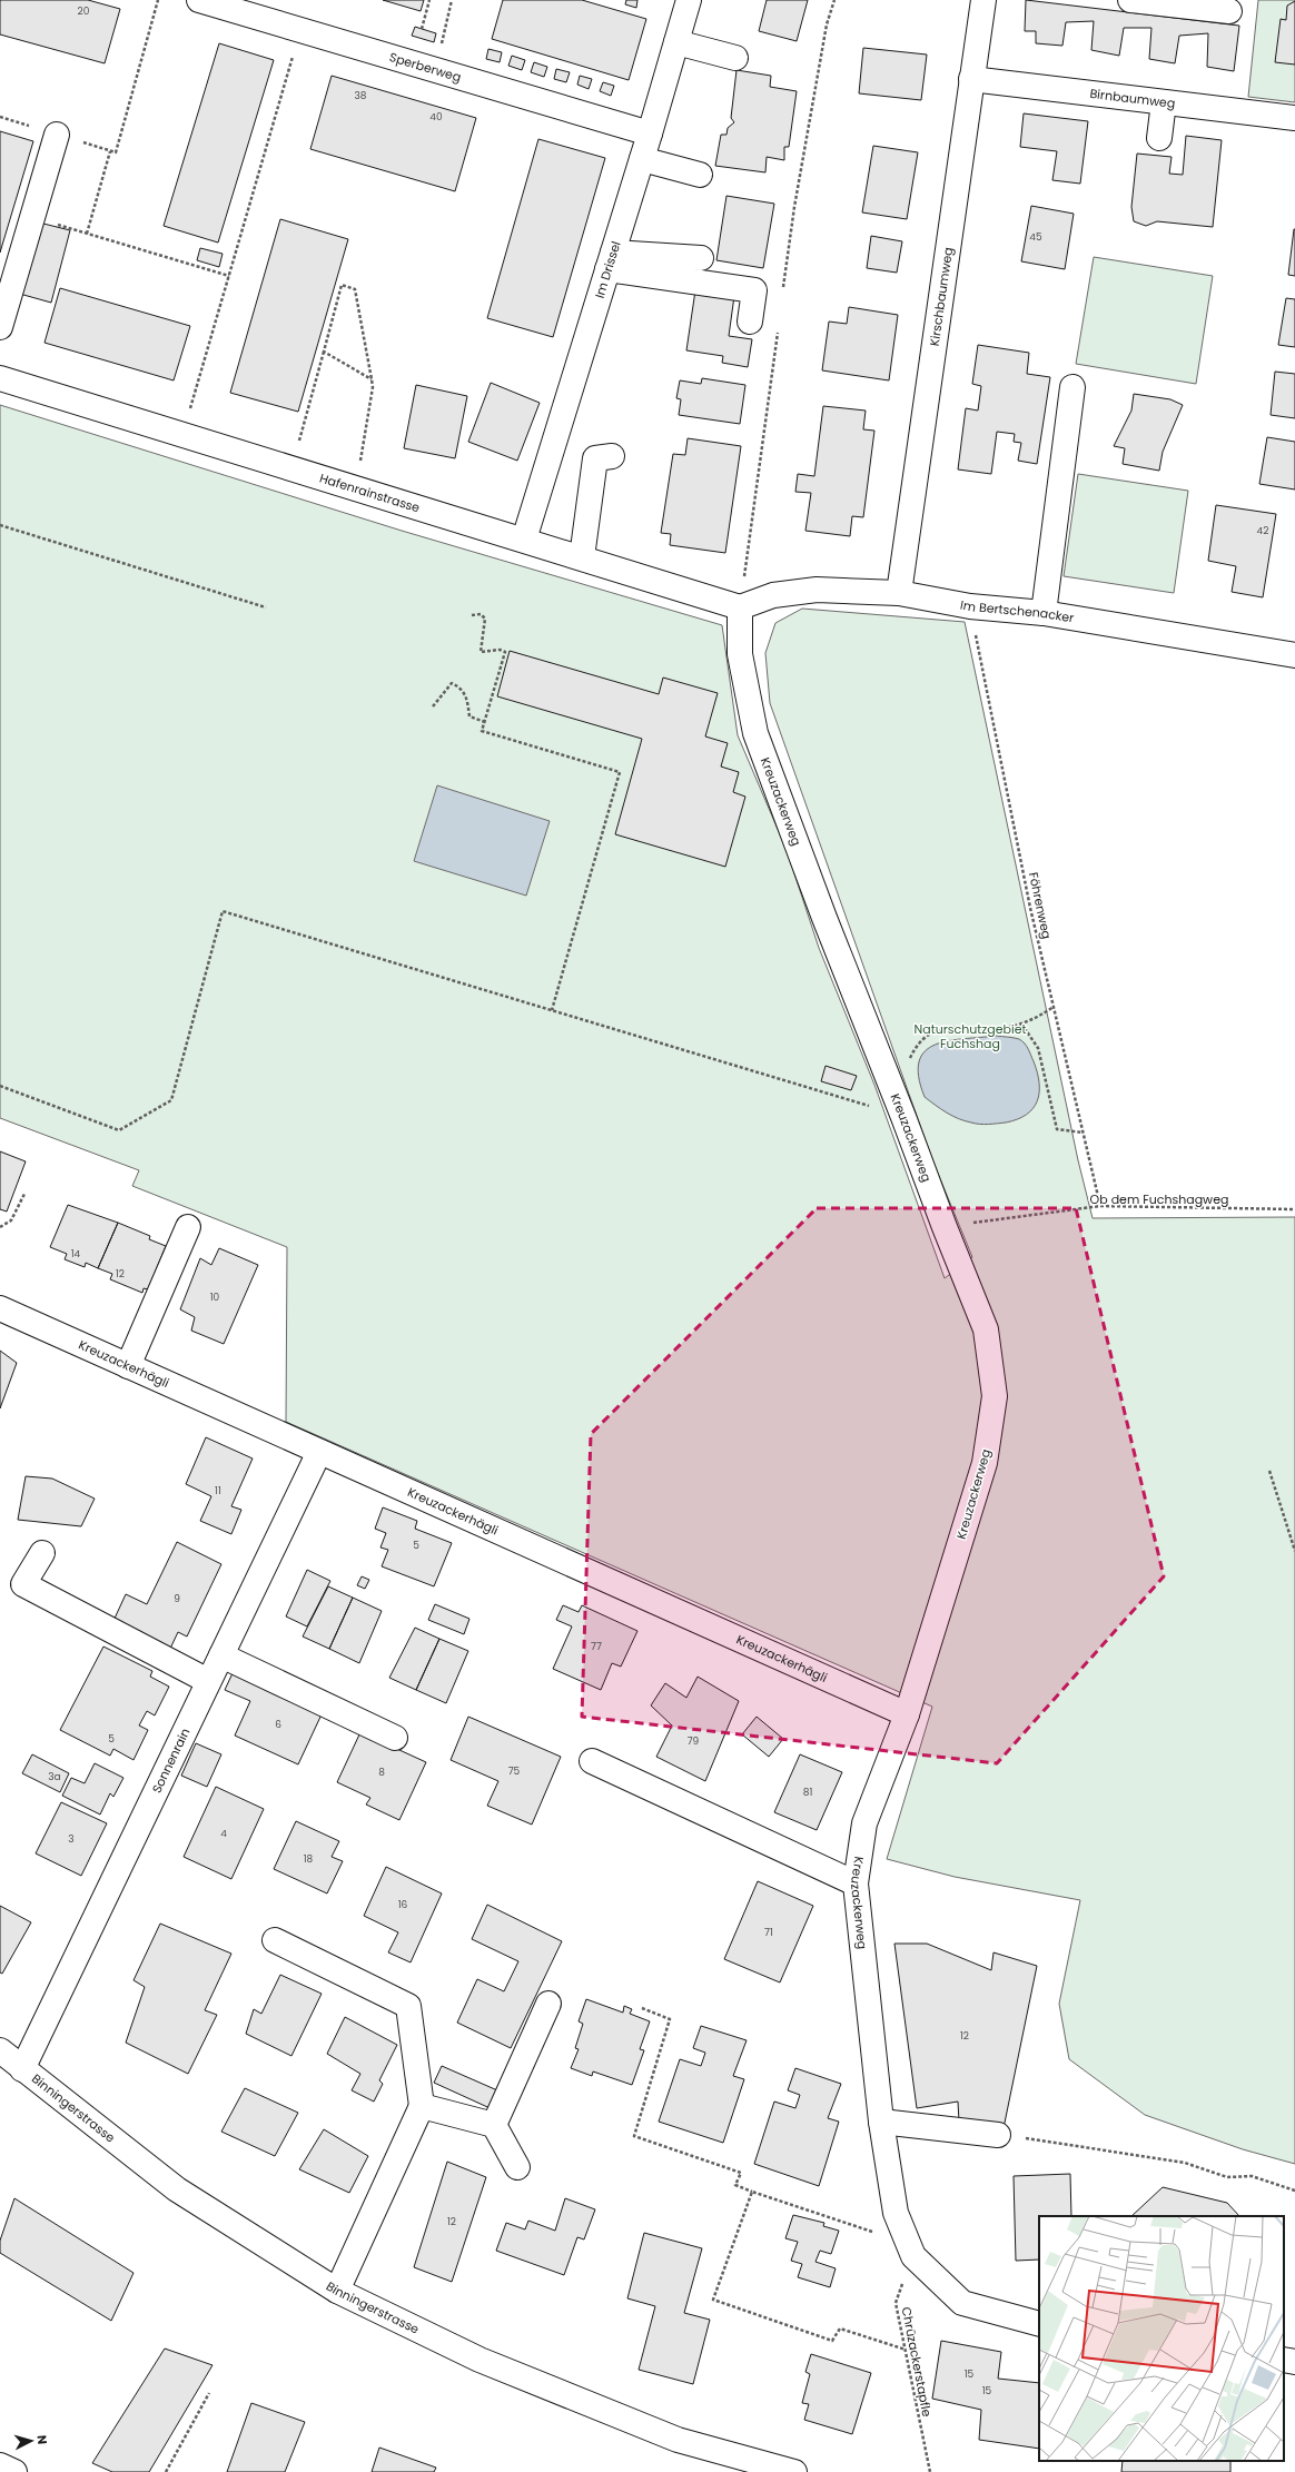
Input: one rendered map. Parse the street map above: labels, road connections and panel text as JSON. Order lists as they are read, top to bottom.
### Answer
{
  "streets": {
    "street": [
      "Sperberweg",
      "Birnbaumweg",
      "Im Drissel",
      "Kirschbaumweg",
      "Hafenrainstrasse",
      "Im Bertschenacker",
      "Kreuzackerweg",
      "Kreuzackerhägli",
      "Sonnenrain",
      "Binningerstrasse"
    ],
    "path": ["Föhrenweg", "Ob dem Fuchshagweg", "Chrüzackerstapfle"]
  },
  "crossings": [
    ["Sperberweg", "Im Drissel"],
    ["Birnbaumweg", "Kirschbaumweg"],
    ["Im Drissel", "Hafenrainstrasse"],
    ["Kirschbaumweg", "Im Bertschenacker"],
    ["Hafenrainstrasse", "Im Bertschenacker"],
    ["Hafenrainstrasse", "Kreuzackerweg"],
    ["Im Bertschenacker", "Kreuzackerweg"],
    ["Im Bertschenacker", "Föhrenweg"],
    ["Kreuzackerweg", "Ob dem Fuchshagweg"],
    ["Kreuzackerweg", "Kreuzackerhägli"],
    ["Kreuzackerweg", "Chrüzackerstapfle"],
    ["Föhrenweg", "Ob dem Fuchshagweg"],
    ["Kreuzackerhägli", "Sonnenrain"],
    ["Sonnenrain", "Binningerstrasse"]
  ],
  "parks": ["Naturschutzgebiet Fuchshag"],
  "house_numbers": [
    "20",
    "38",
    "40",
    "45",
    "42",
    "14",
    "12",
    "10",
    "11",
    "5",
    "9",
    "77",
    "6",
    "5",
    "79",
    "75",
    "8",
    "3a",
    "81",
    "4",
    "3",
    "18",
    "16",
    "71",
    "12",
    "12",
    "15",
    "15"
  ],
  "north": "right"
}
